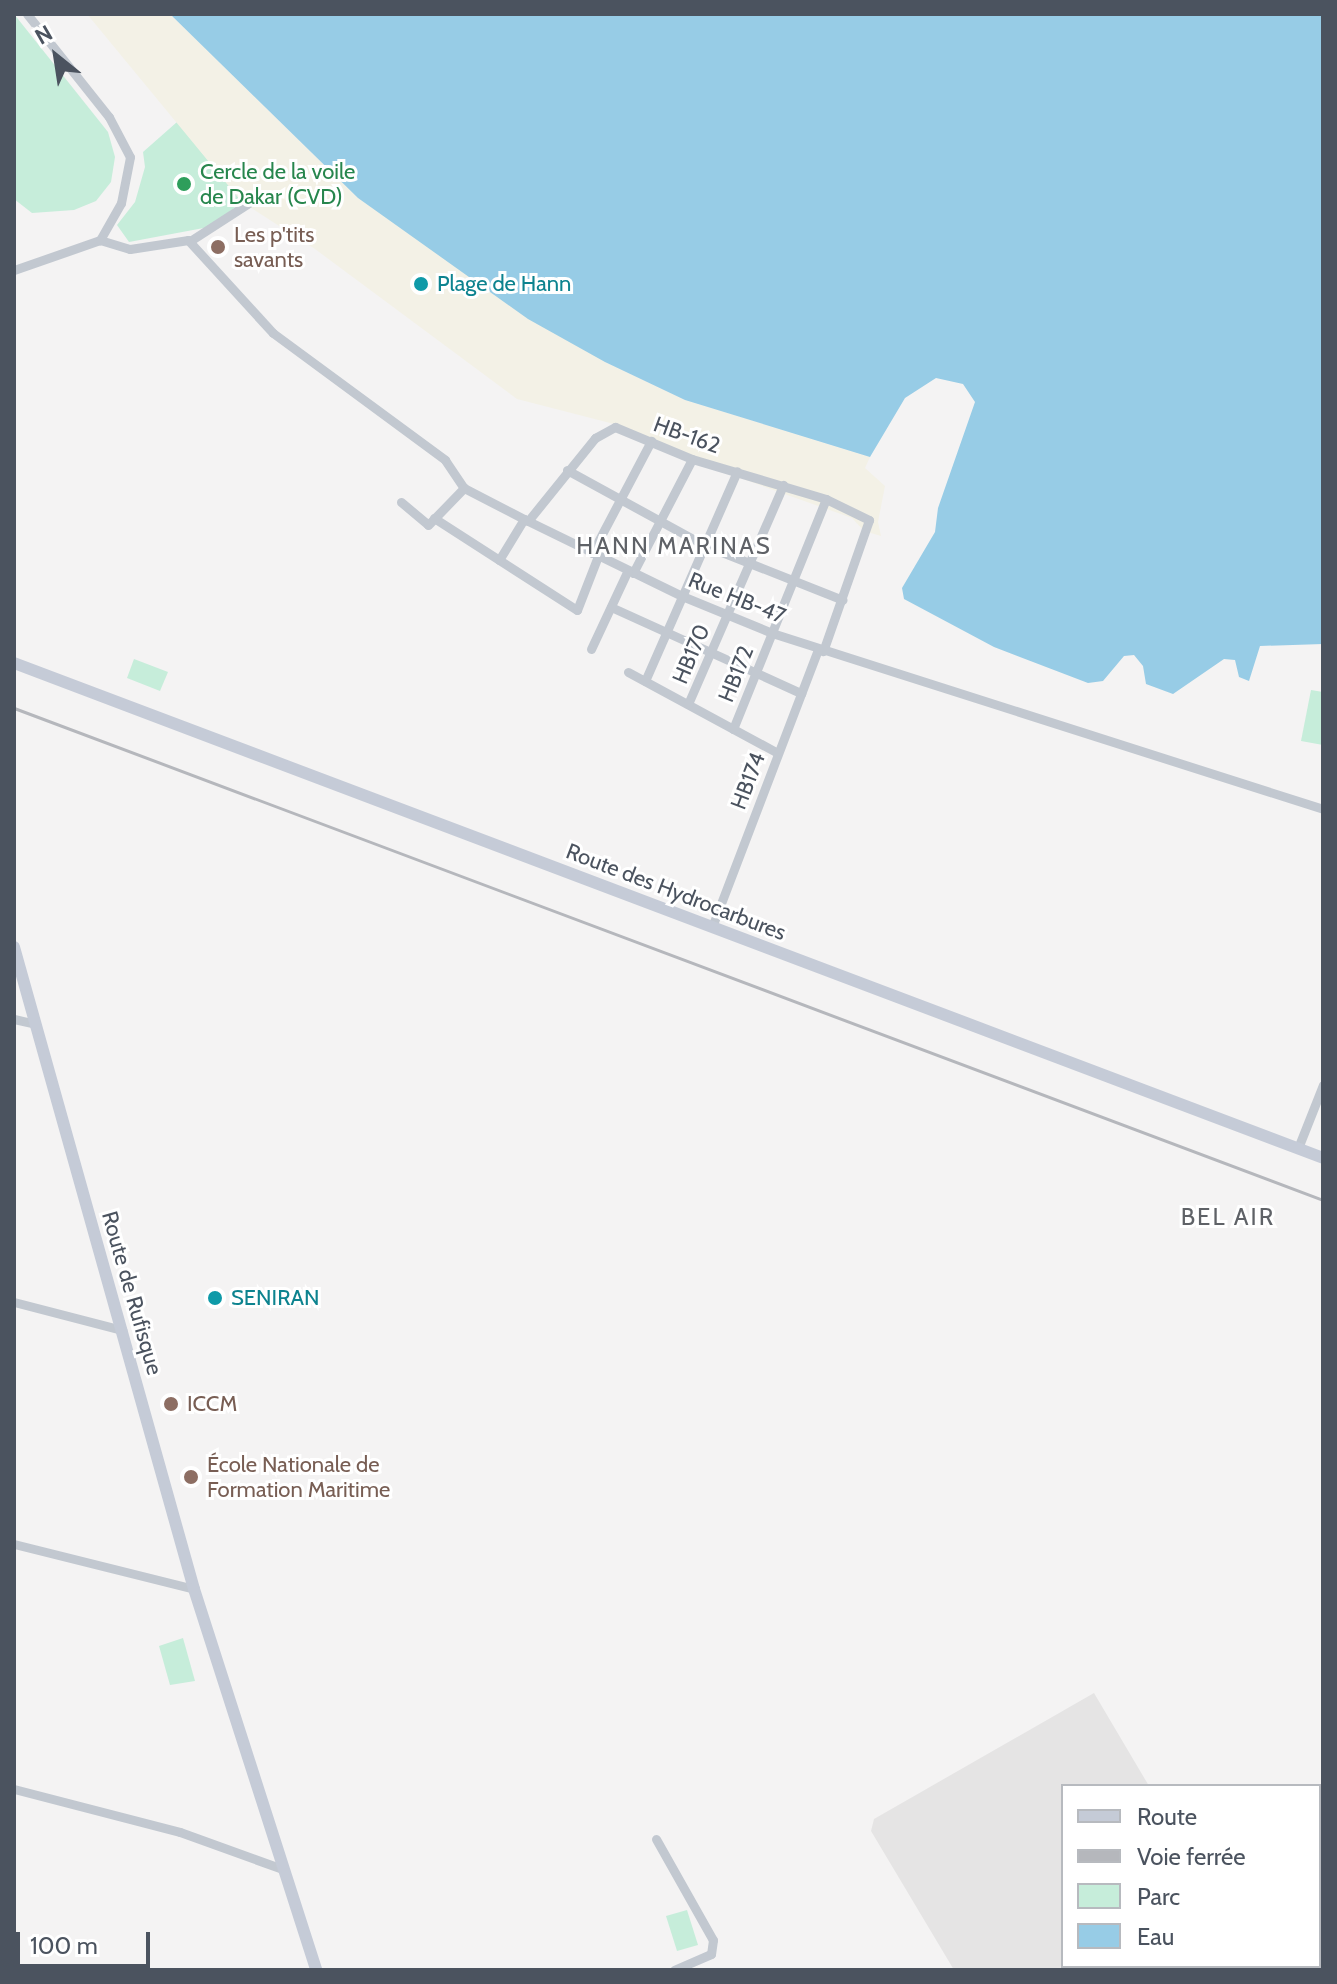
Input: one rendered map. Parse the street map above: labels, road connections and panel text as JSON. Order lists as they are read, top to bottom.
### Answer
{
  "streets": {
    "street": [
      "HB-162",
      "Rue HB-47",
      "HB170",
      "HB172",
      "HB174",
      "Route des Hydrocarbures",
      "Route de Rufisque"
    ]
  },
  "crossings": [
    ["HB-162", "Rue HB-47"],
    ["HB-162", "HB170"],
    ["HB-162", "HB172"],
    ["HB-162", "HB174"],
    ["Rue HB-47", "HB170"],
    ["Rue HB-47", "HB172"],
    ["Rue HB-47", "HB174"],
    ["HB174", "Route des Hydrocarbures"]
  ],
  "districts": ["HANN MARINAS", "BEL AIR"],
  "places": [
    "Cercle de la voile de Dakar (CVD)",
    "Les p'tits savants",
    "Plage de Hann",
    "SENIRAN",
    "ICCM",
    "École Nationale de Formation Maritime"
  ],
  "legend": [
    "Route",
    "Voie ferrée",
    "Parc",
    "Eau"
  ],
  "scale_bar": "100 m",
  "north": "top left"
}
